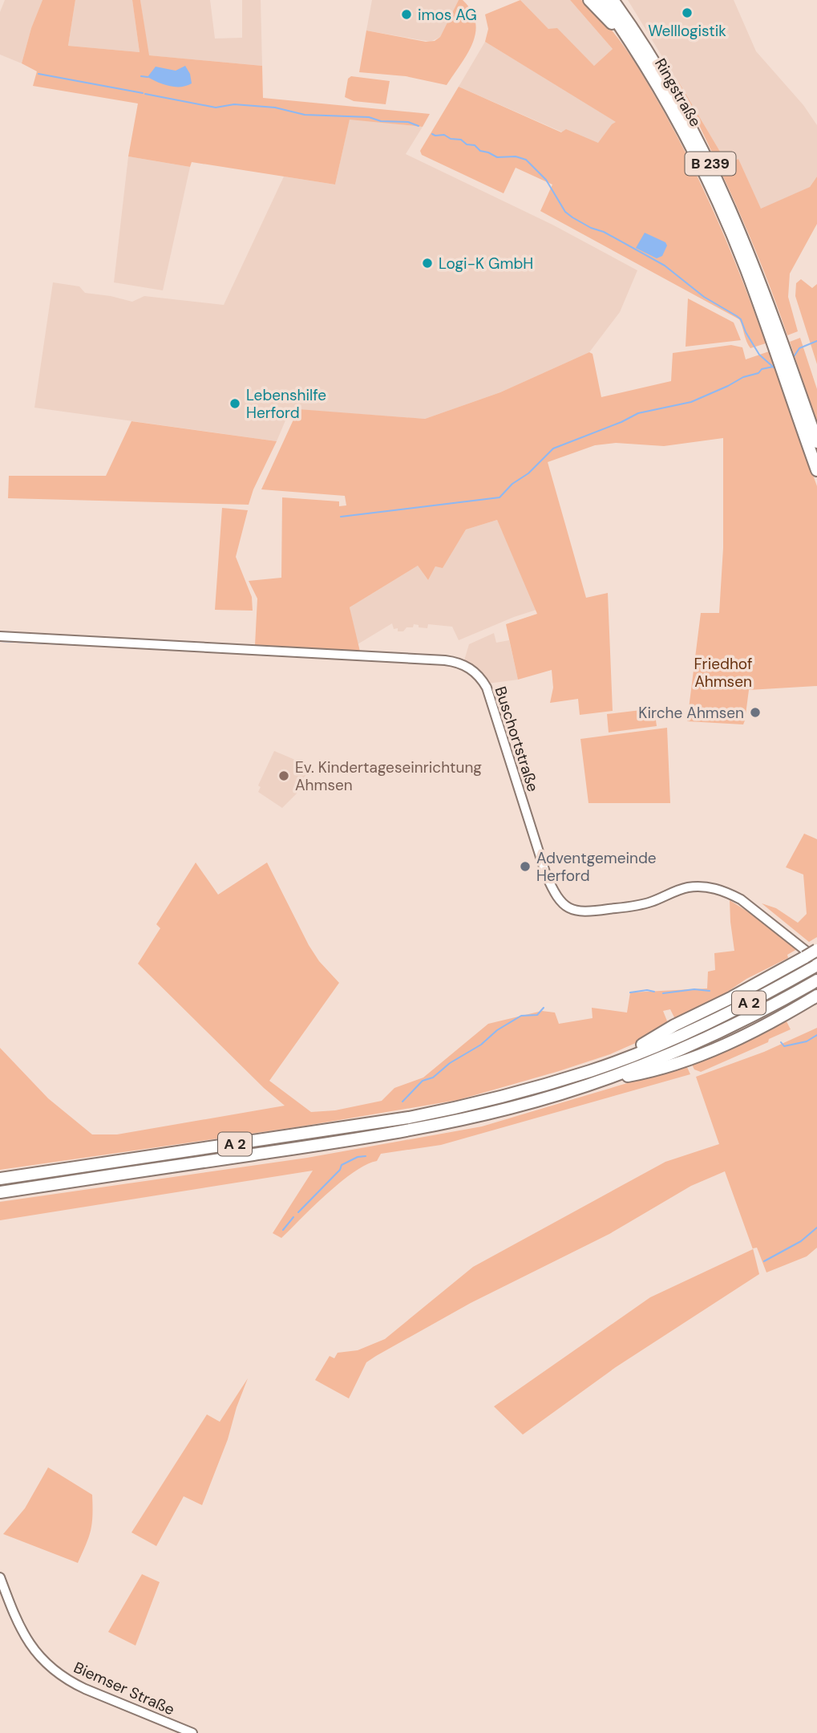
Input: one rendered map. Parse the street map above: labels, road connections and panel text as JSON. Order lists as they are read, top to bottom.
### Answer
{
  "streets": {
    "highway": ["Ringstraße", "B 239", "A 2"],
    "main road": ["Buschortstraße", "Biemser Straße"]
  },
  "crossings": [
    ["Ringstraße", "B 239"],
    ["Buschortstraße", "A 2"]
  ],
  "parks": ["Friedhof Ahmsen"],
  "places": [
    "Welllogistik",
    "imos AG",
    "Logi-K GmbH",
    "Lebenshilfe Herford",
    "Kirche Ahmsen",
    "Ev. Kindertageseinrichtung Ahmsen",
    "Adventgemeinde Herford"
  ]
}
